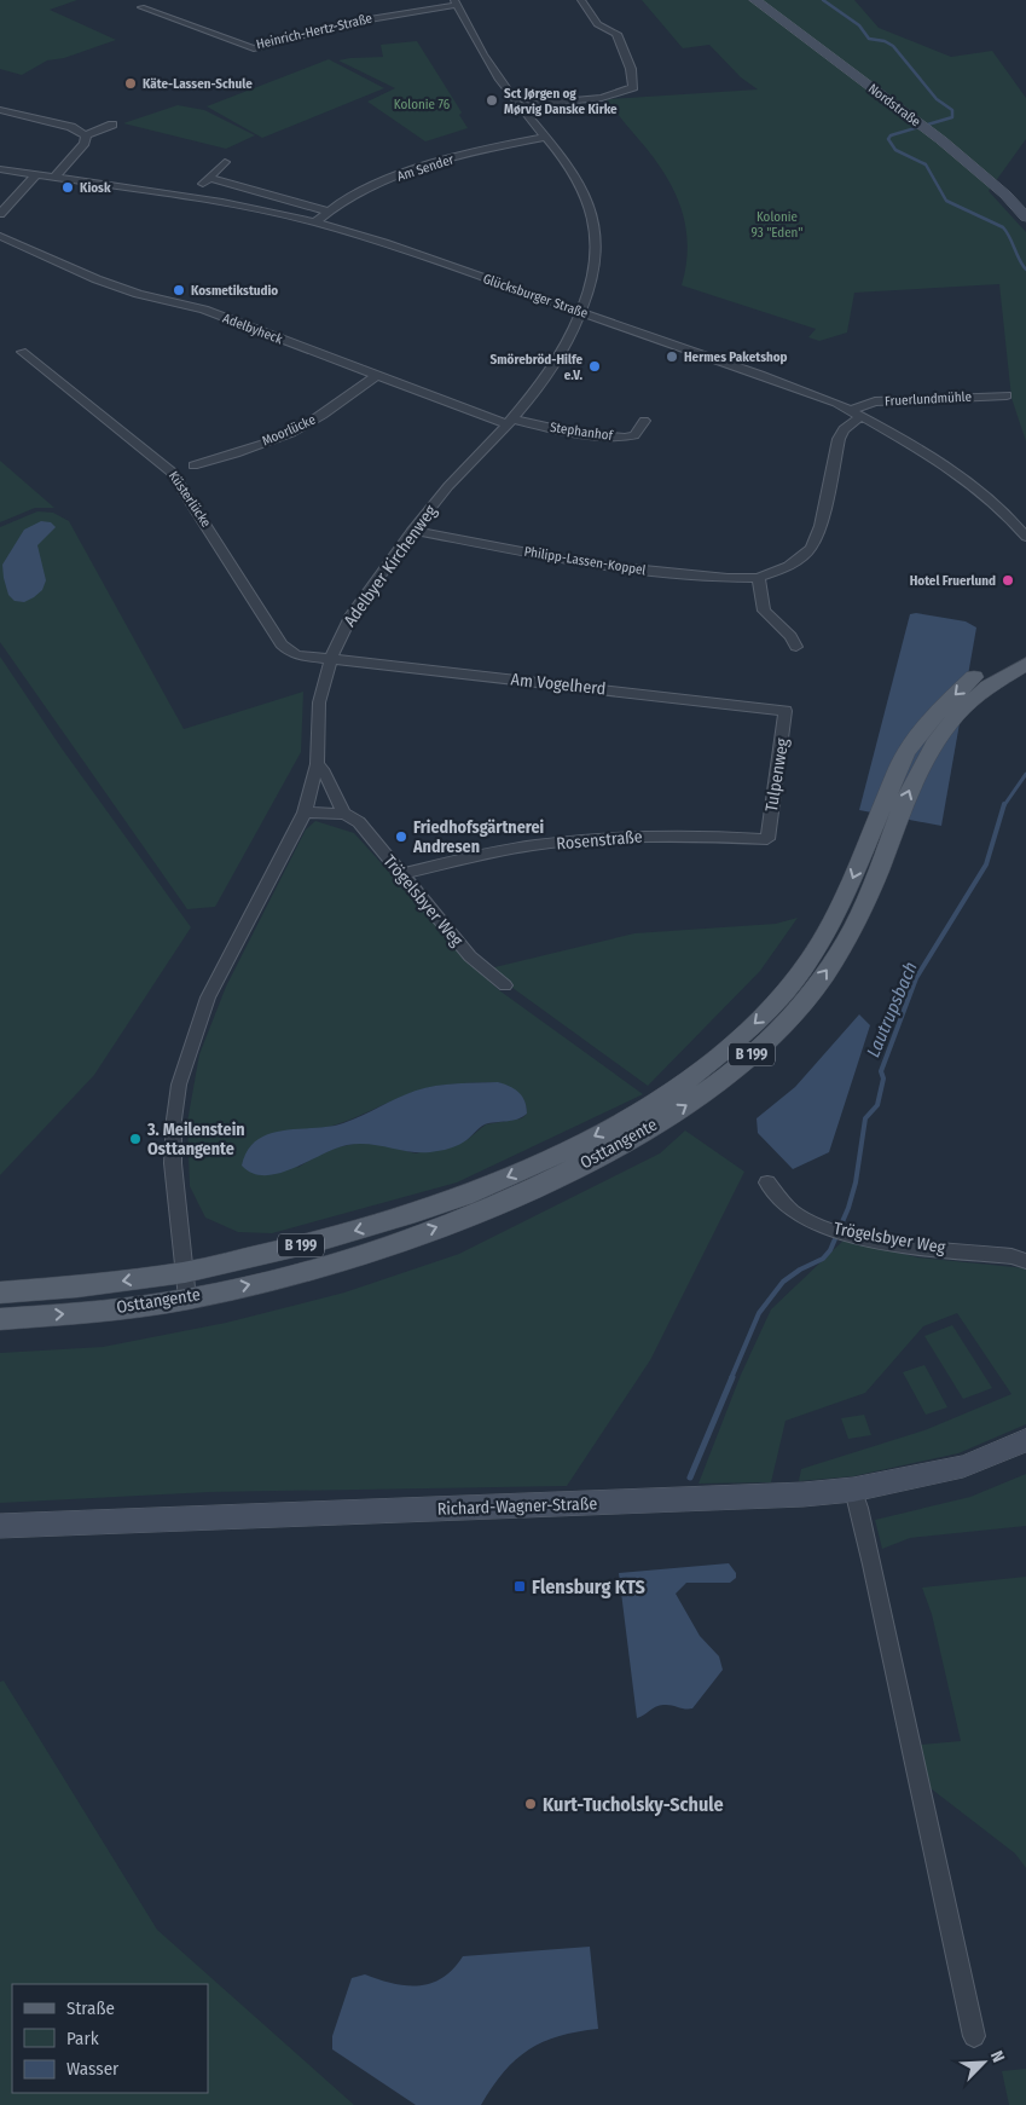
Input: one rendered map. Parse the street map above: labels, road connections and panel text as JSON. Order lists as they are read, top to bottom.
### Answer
{
  "streets": {
    "main road": ["B 199", "Osttangente"],
    "street": [
      "Heinrich-Hertz-Straße",
      "Nordstraße",
      "Am Sender",
      "Glücksburger Straße",
      "Adelbyheck",
      "Fruerlundmühle",
      "Moorlücke",
      "Stephanhof",
      "Küsterlücke",
      "Philipp-Lassen-Koppel",
      "Adelbyer Kirchenweg",
      "Am Vogelherd",
      "Tulpenweg",
      "Rosenstraße",
      "Trögelsbyer Weg",
      "Richard-Wagner-Straße"
    ]
  },
  "crossings": [
    ["Heinrich-Hertz-Straße", "Adelbyer Kirchenweg"],
    ["Am Sender", "Glücksburger Straße"],
    ["Am Sender", "Adelbyer Kirchenweg"],
    ["Glücksburger Straße", "Fruerlundmühle"],
    ["Glücksburger Straße", "Philipp-Lassen-Koppel"],
    ["Glücksburger Straße", "Adelbyer Kirchenweg"],
    ["Adelbyheck", "Moorlücke"],
    ["Adelbyheck", "Stephanhof"],
    ["Adelbyheck", "Adelbyer Kirchenweg"],
    ["Stephanhof", "Adelbyer Kirchenweg"],
    ["Küsterlücke", "Adelbyer Kirchenweg"],
    ["Küsterlücke", "Am Vogelherd"],
    ["Philipp-Lassen-Koppel", "Adelbyer Kirchenweg"],
    ["Adelbyer Kirchenweg", "Am Vogelherd"],
    ["Adelbyer Kirchenweg", "Trögelsbyer Weg"],
    ["Adelbyer Kirchenweg", "Osttangente"],
    ["Am Vogelherd", "Tulpenweg"],
    ["Tulpenweg", "Rosenstraße"],
    ["Rosenstraße", "Trögelsbyer Weg"]
  ],
  "water": ["Lautrupsbach"],
  "parks": ["Kolonie 76", "Kolonie 93 \"Eden\""],
  "places": {
    "other": [
      "Käte-Lassen-Schule",
      "Sct Jørgen og Mørvig Danske Kirke",
      "Kiosk",
      "Kosmetikstudio",
      "Hermes Paketshop",
      "Smörebröd-Hilfe e.V.",
      "Hotel Fruerlund",
      "Friedhofsgärtnerei Andresen",
      "3. Meilenstein Osttangente",
      "Kurt-Tucholsky-Schule"
    ],
    "transit": ["Flensburg KTS"]
  },
  "legend": ["Straße", "Park", "Wasser"],
  "north": "top right"
}
